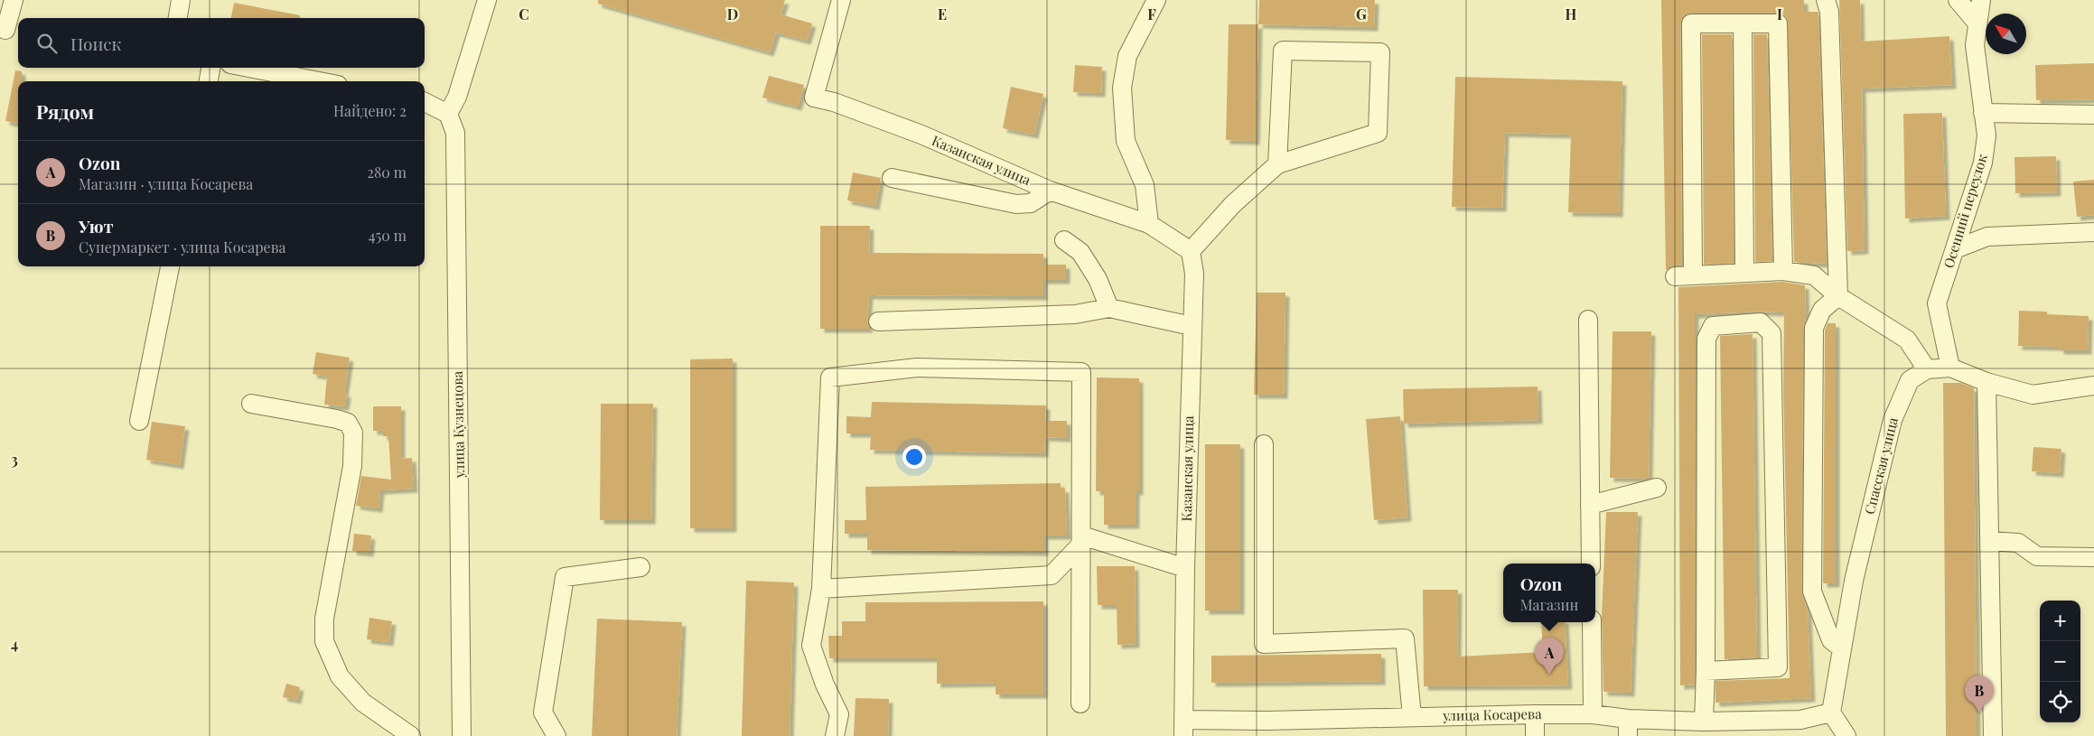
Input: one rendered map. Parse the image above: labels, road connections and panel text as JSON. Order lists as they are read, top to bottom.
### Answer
{
  "streets": {
    "street": [
      "Казанская улица",
      "Осенний переулок",
      "улица Кузнецова",
      "Спасская улица",
      "улица Косарева"
    ]
  },
  "crossings": [
    ["Казанская улица", "улица Косарева"],
    ["Спасская улица", "улица Косарева"]
  ],
  "north": "top left",
  "page": {
    "search": "Поиск",
    "heading": ["Рядом", "Найдено: 2"],
    "list": [
      {
        "mark": "A",
        "name": "Ozon",
        "note": "Магазин · улица Косарева",
        "value": "280 m"
      },
      {
        "mark": "B",
        "name": "Уют",
        "note": "Супермаркет · улица Косарева",
        "value": "450 m"
      }
    ],
    "popup": ["Ozon", "Магазин"],
    "map_buttons": ["+", "−"],
    "pins": ["A", "B"]
  },
  "grid": {
    "columns": [
      "C",
      "D",
      "E",
      "F",
      "G",
      "H",
      "I"
    ],
    "rows": ["3", "4"]
  }
}
